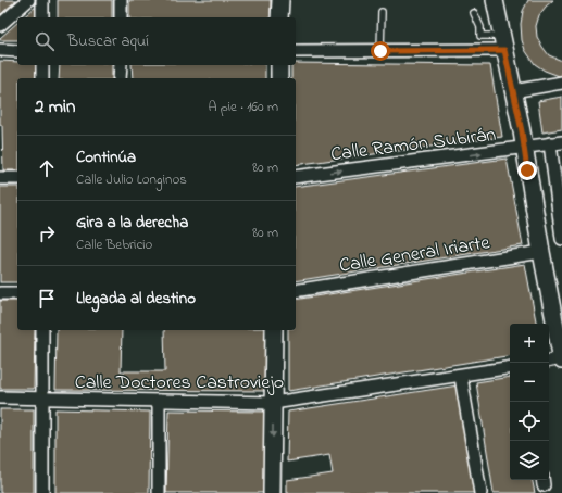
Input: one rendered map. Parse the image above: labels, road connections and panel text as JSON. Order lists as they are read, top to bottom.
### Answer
{
  "streets": {
    "street": ["Calle Ramón Subirán", "Calle General Iriarte", "Calle Doctores Castroviejo"]
  },
  "one_way": ["Calle Ramón Subirán"],
  "page": {
    "search": "Buscar aquí",
    "heading": ["2 min", "A pie · 160 m"],
    "list": [
      ["Continúa", "Calle Julio Longinos", "80 m"],
      ["Gira a la derecha", "Calle Bebricio", "80 m"],
      "Llegada al destino"
    ],
    "map_buttons": ["+", "−"]
  }
}
